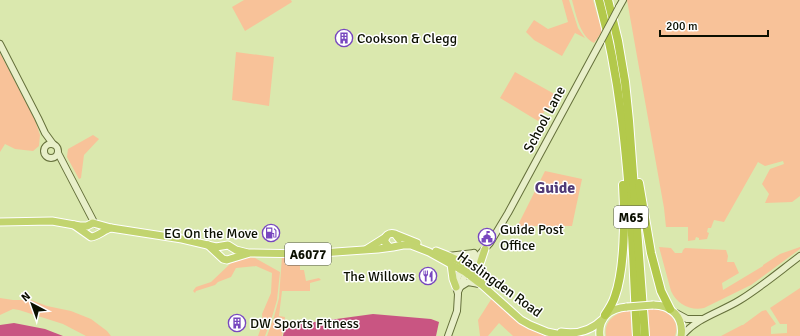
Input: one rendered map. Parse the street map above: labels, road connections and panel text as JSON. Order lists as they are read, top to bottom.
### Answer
{
  "streets": {
    "highway": ["M65", "A6077", "Haslingden Road"],
    "main road": ["School Lane"]
  },
  "crossings": [
    ["School Lane", "Haslingden Road"],
    ["A6077", "Haslingden Road"]
  ],
  "districts": ["Guide"],
  "places": {
    "building": ["Cookson & Clegg", "DW Sports Fitness"],
    "fuel station": ["EG On the Move"],
    "public building": ["Guide Post Office"],
    "restaurant": ["The Willows"]
  },
  "scale_bar": "200 m",
  "north": "top left"
}
